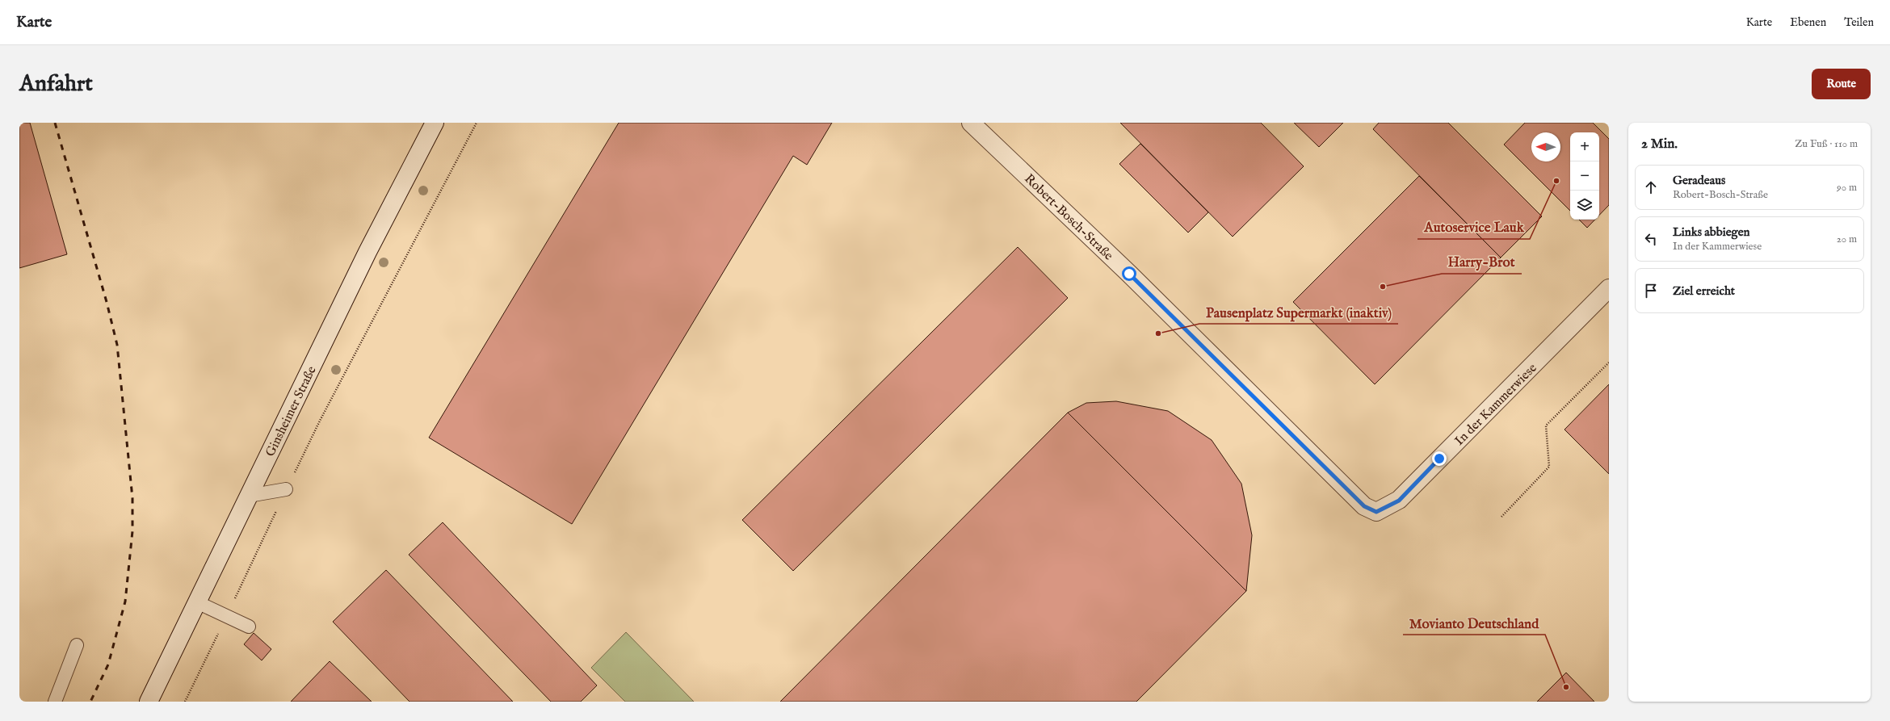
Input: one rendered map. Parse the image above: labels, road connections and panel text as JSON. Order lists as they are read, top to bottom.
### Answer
{
  "streets": {
    "street": ["Robert-Bosch-Straße", "In der Kammerwiese", "Ginsheimer Straße"]
  },
  "crossings": [
    ["Robert-Bosch-Straße", "In der Kammerwiese"]
  ],
  "places": [
    "Autoservice Lauk",
    "Harry-Brot",
    "Pausenplatz Supermarkt (inaktiv)",
    "Movianto Deutschland"
  ],
  "north": "left",
  "page": {
    "header": "Karte",
    "nav": ["Karte", "Ebenen", "Teilen"],
    "buttons": "Route",
    "title": "Anfahrt",
    "heading": ["2 Min.", "Zu Fuß · 110 m"],
    "map_buttons": ["+", "−"],
    "list": [
      ["Geradeaus", "Robert-Bosch-Straße", "90 m"],
      ["Links abbiegen", "In der Kammerwiese", "20 m"],
      "Ziel erreicht"
    ]
  }
}
